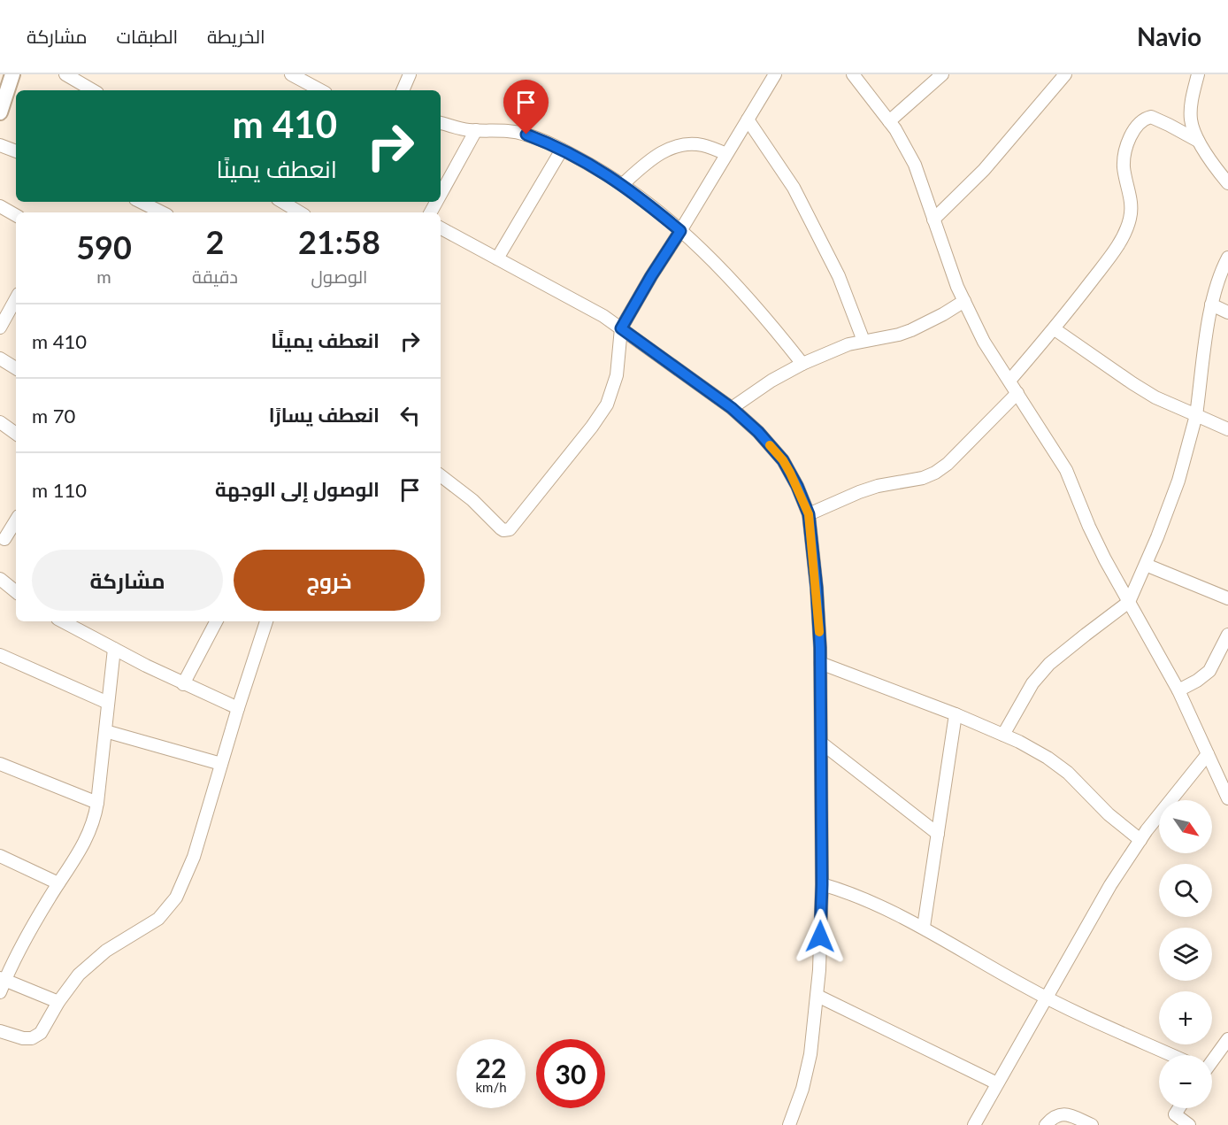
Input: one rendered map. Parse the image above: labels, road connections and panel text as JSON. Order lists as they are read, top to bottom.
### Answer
{
  "north": "bottom right",
  "page": {
    "header": "Navio",
    "nav": ["الخريطة", "الطبقات", "مشاركة"],
    "turn": ["410 m", "انعطف يمينًا"],
    "eta": [
      "21:58",
      "الوصول",
      "2",
      "دقيقة",
      "590",
      "m"
    ],
    "list": [
      {
        "name": "انعطف يمينًا",
        "value": "410 m"
      },
      {
        "name": "انعطف يسارًا",
        "value": "70 m"
      },
      {
        "name": "الوصول إلى الوجهة",
        "value": "110 m"
      }
    ],
    "buttons": ["خروج", "مشاركة"],
    "map_buttons": ["+", "−"],
    "speed": "22 km/h",
    "limit": "30"
  }
}
